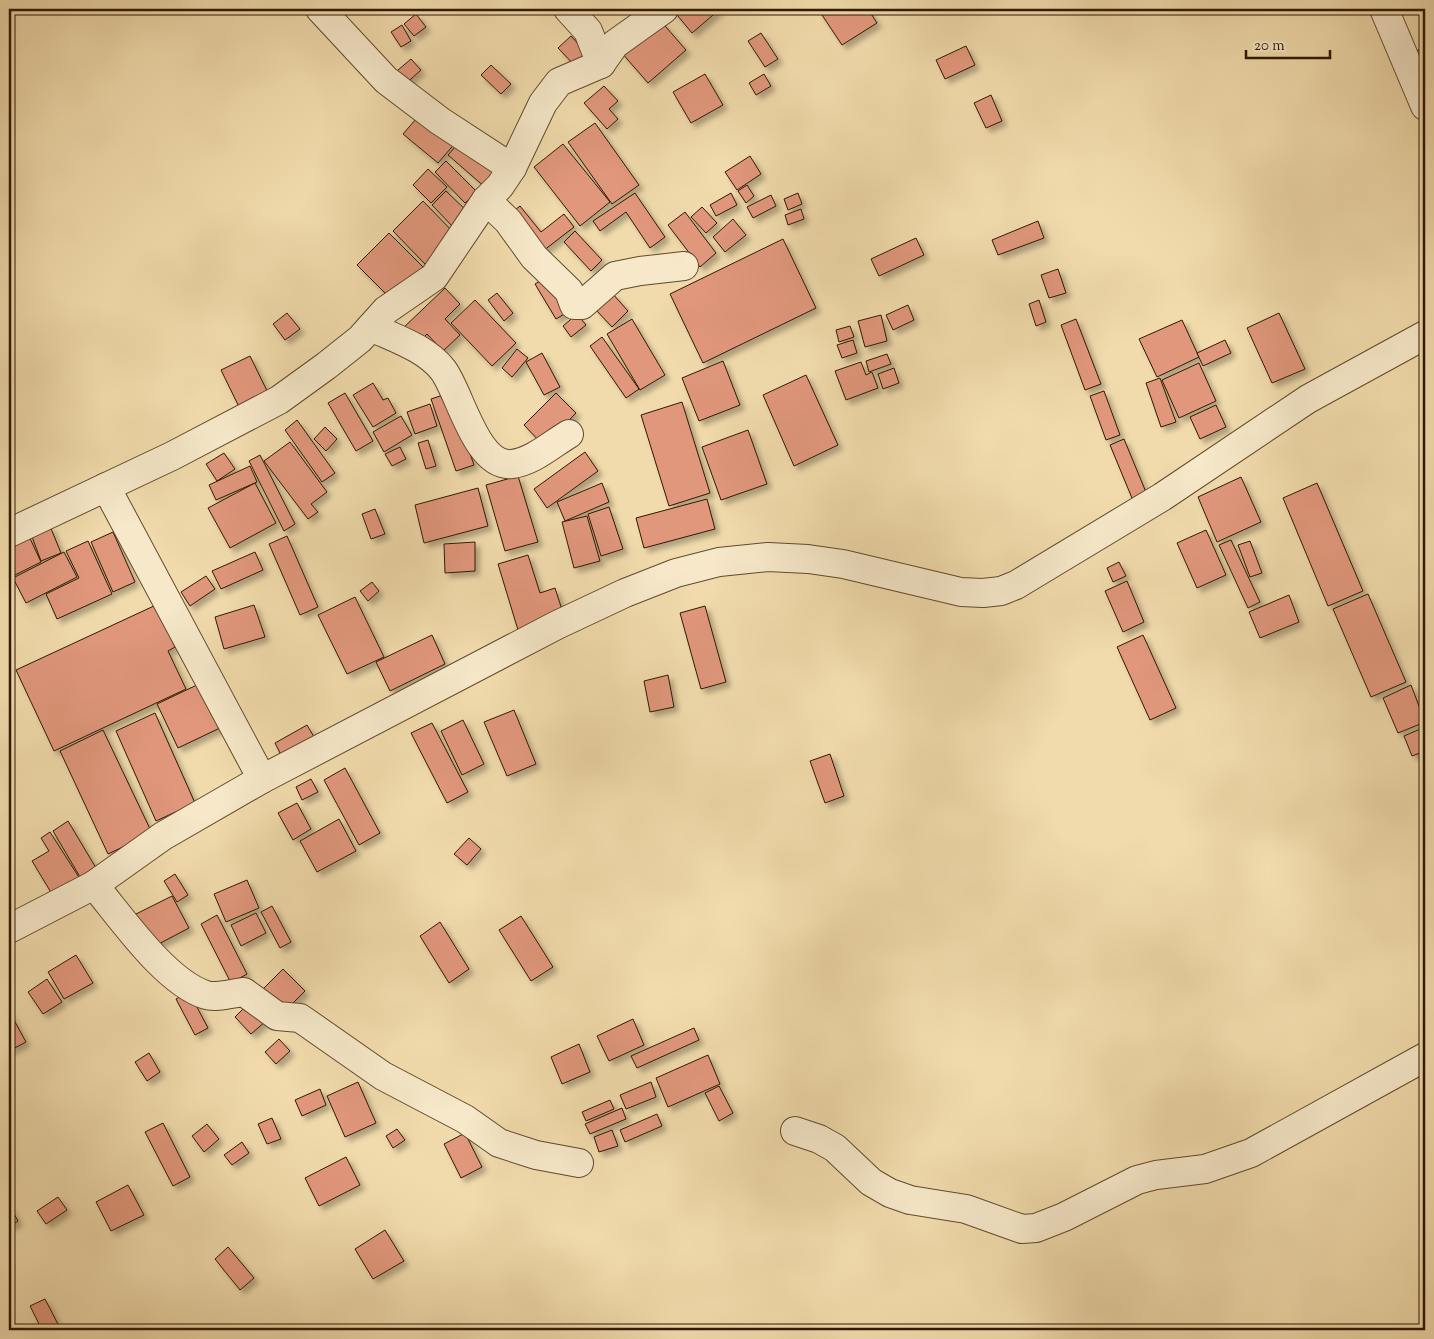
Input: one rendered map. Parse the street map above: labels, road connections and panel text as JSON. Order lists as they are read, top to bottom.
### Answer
{
  "scale_bar": "20 m"
}
